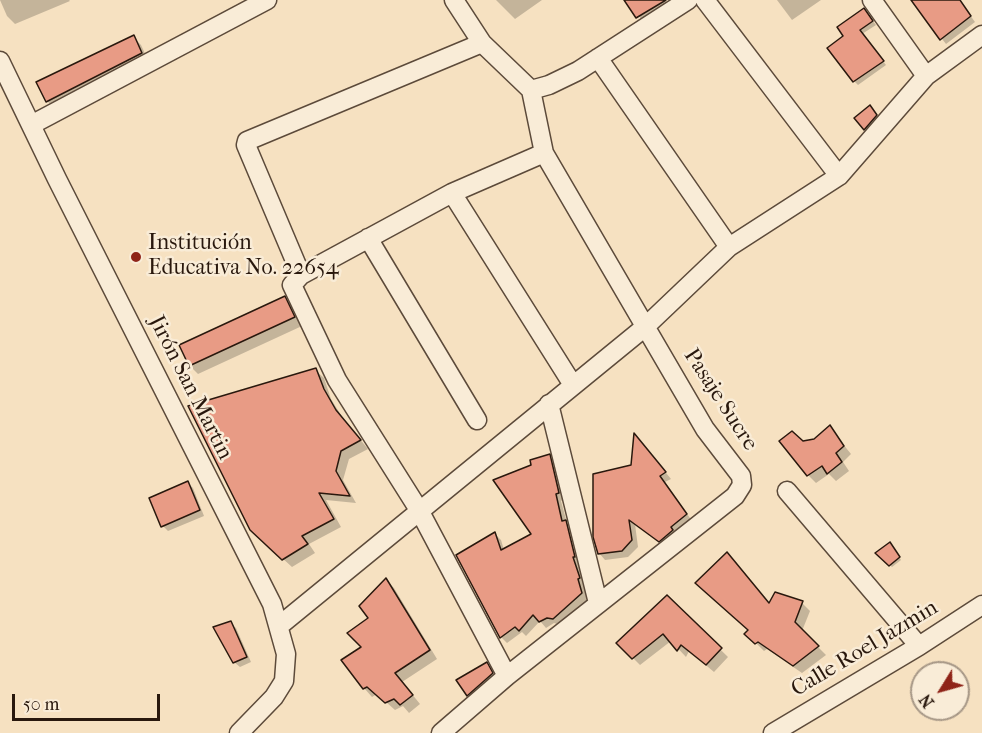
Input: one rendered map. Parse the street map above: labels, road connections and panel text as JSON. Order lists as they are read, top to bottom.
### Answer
{
  "streets": {
    "street": ["Jirón San Martin", "Pasaje Sucre", "Calle Roel Jazmin"]
  },
  "places": ["Institución Educativa No. 22654"],
  "scale_bar": "50 m",
  "north": "bottom left"
}
